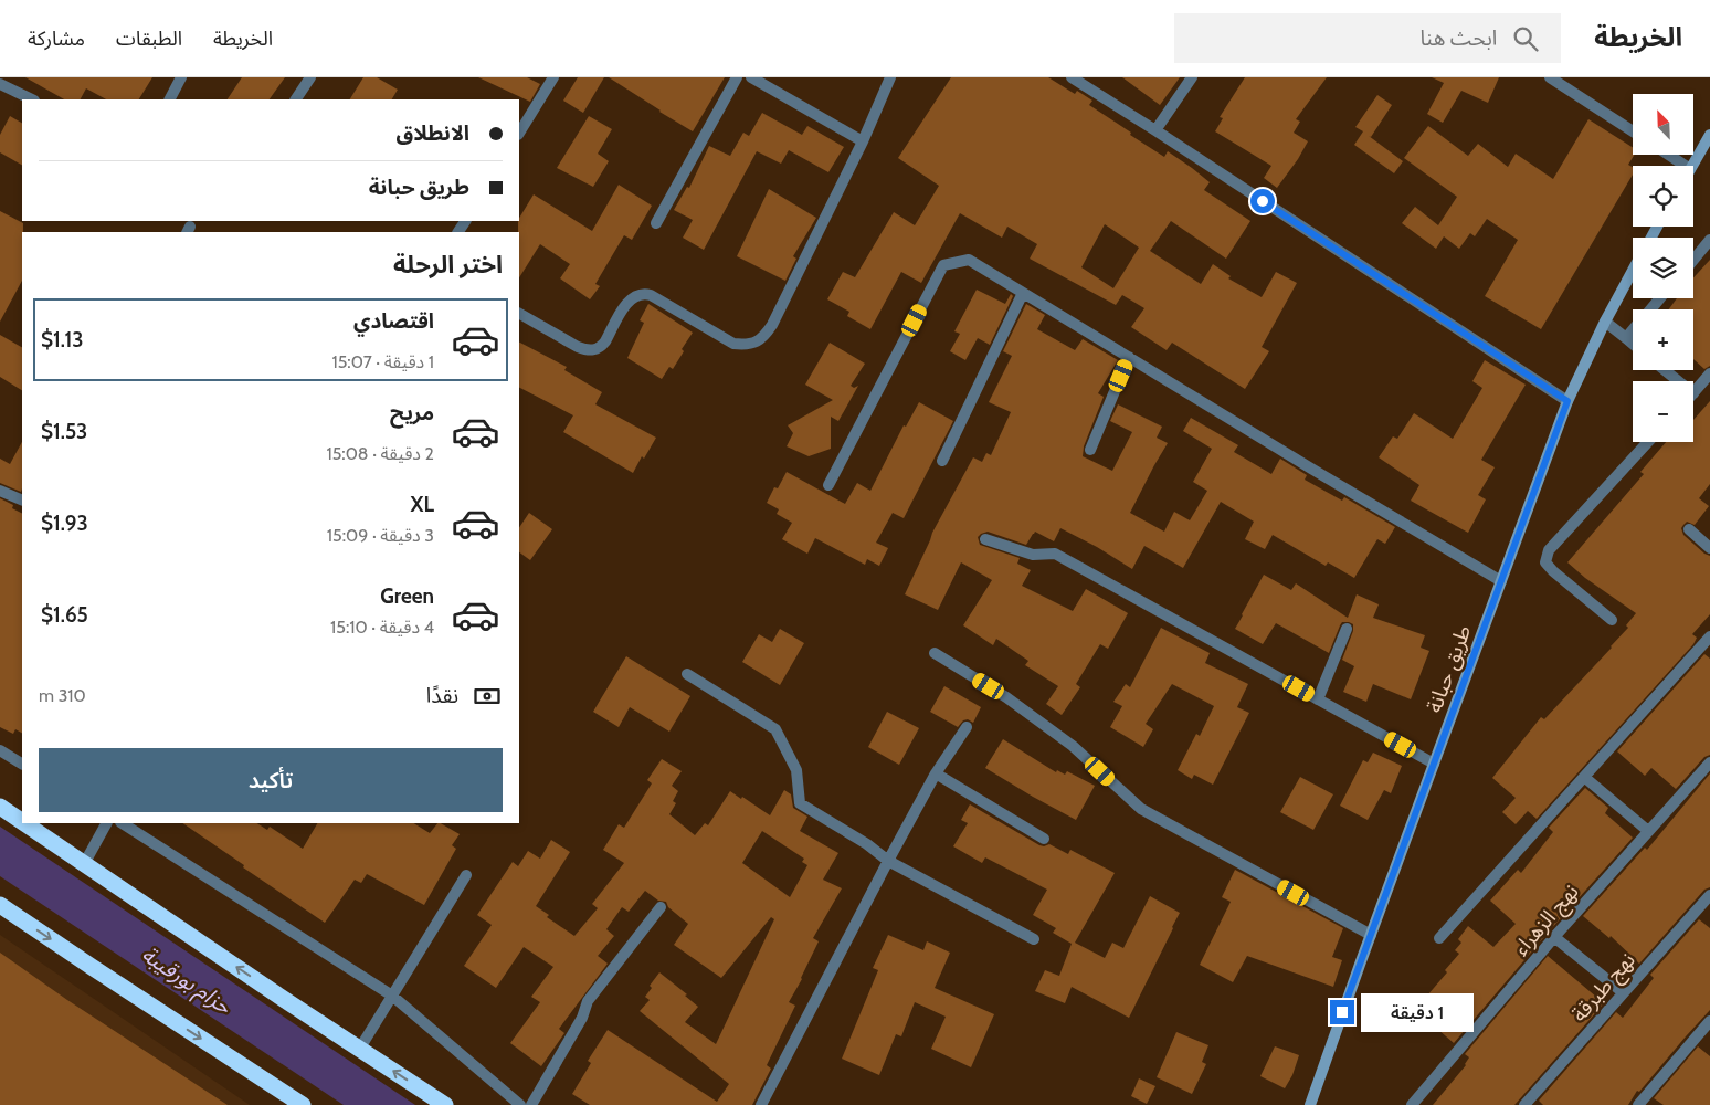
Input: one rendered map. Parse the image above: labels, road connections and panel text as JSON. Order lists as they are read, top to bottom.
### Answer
{
  "streets": {
    "street": ["طريق حبانة", "نهج الزهراء", "نهج طبرقة"]
  },
  "water": ["حزام بورقيبة"],
  "north": "top left",
  "page": {
    "header": "الخريطة",
    "search": "ابحث هنا",
    "nav": ["الخريطة", "الطبقات", "مشاركة"],
    "map_buttons": ["+", "−"],
    "banner": ["الانطلاق", "طريق حبانة"],
    "heading": "اختر الرحلة",
    "list": [
      {
        "name": "اقتصادي",
        "note": "1 دقيقة · 15:07",
        "value": "$1.13"
      },
      {
        "name": "مريح",
        "note": "2 دقيقة · 15:08",
        "value": "$1.53"
      },
      {
        "name": "XL",
        "note": "3 دقيقة · 15:09",
        "value": "$1.93"
      },
      {
        "name": "Green",
        "note": "4 دقيقة · 15:10",
        "value": "$1.65"
      }
    ],
    "pay": ["نقدًا", "310 m"],
    "buttons": "تأكيد",
    "bubble": "1 دقيقة"
  }
}
